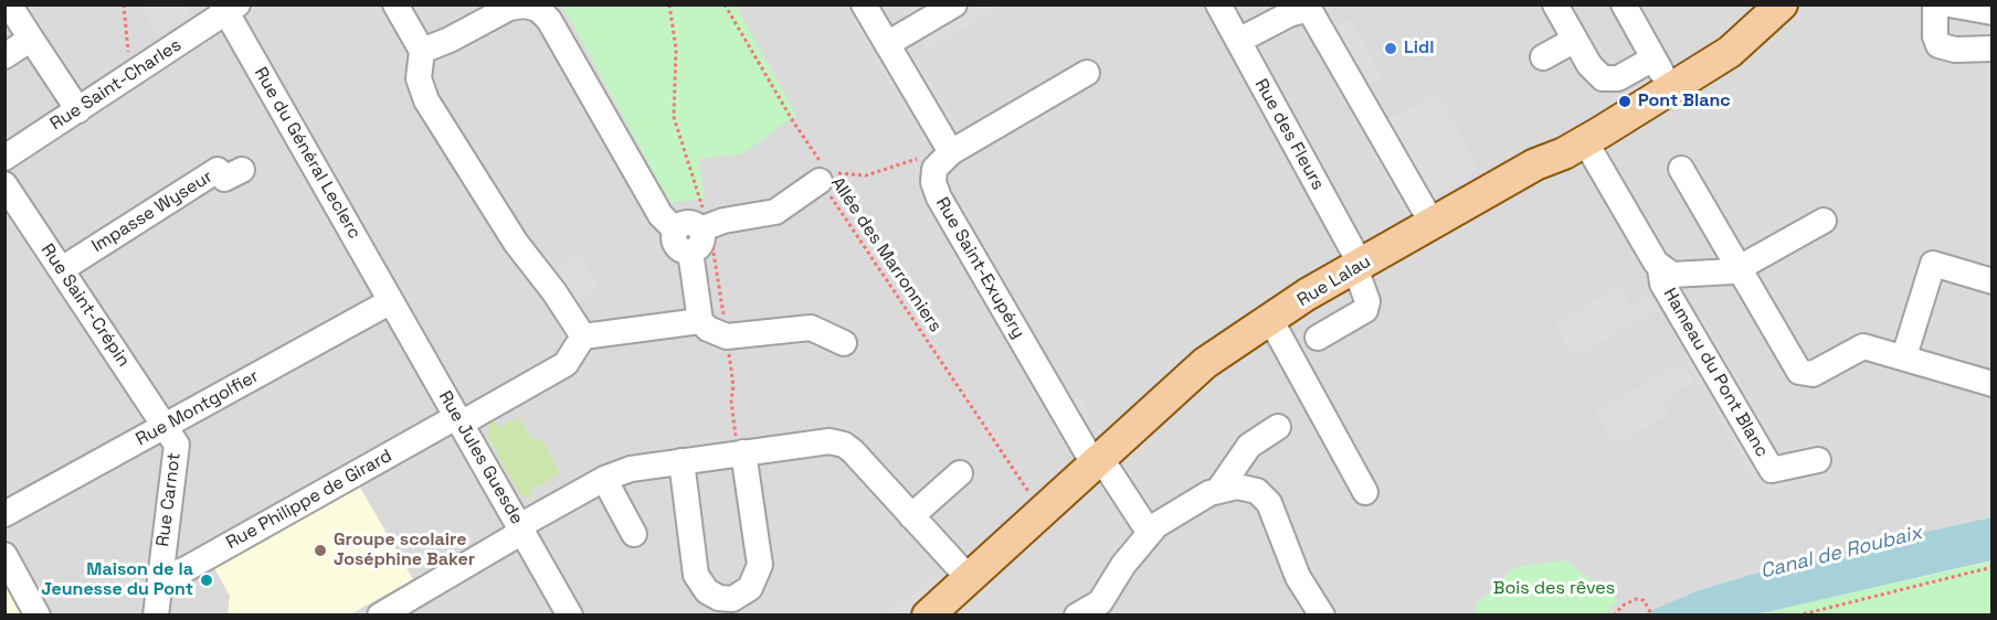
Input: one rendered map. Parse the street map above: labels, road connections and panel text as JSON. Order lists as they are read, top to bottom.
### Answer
{
  "streets": {
    "main road": ["Rue Lalau"],
    "street": [
      "Rue Saint-Charles",
      "Rue des Fleurs",
      "Rue du Général Leclerc",
      "Impasse Wyseur",
      "Rue Saint-Exupéry",
      "Rue Saint-Crépin",
      "Hameau du Pont Blanc",
      "Rue Montgolfier",
      "Rue Jules Guesde",
      "Rue Carnot",
      "Rue Philippe de Girard"
    ],
    "path": ["Allée des Marronniers"]
  },
  "crossings": [
    ["Rue Saint-Charles", "Rue du Général Leclerc"],
    ["Rue des Fleurs", "Rue Lalau"],
    ["Rue du Général Leclerc", "Rue Montgolfier"],
    ["Rue du Général Leclerc", "Rue Jules Guesde"],
    ["Impasse Wyseur", "Rue Saint-Crépin"],
    ["Allée des Marronniers", "Rue Lalau"],
    ["Rue Saint-Exupéry", "Rue Lalau"],
    ["Rue Lalau", "Hameau du Pont Blanc"],
    ["Rue Saint-Crépin", "Rue Montgolfier"],
    ["Rue Saint-Crépin", "Rue Carnot"],
    ["Rue Montgolfier", "Rue Jules Guesde"],
    ["Rue Montgolfier", "Rue Carnot"],
    ["Rue Jules Guesde", "Rue Philippe de Girard"],
    ["Rue Carnot", "Rue Philippe de Girard"]
  ],
  "water": ["Canal de Roubaix"],
  "parks": ["Bois des rêves"],
  "places": [
    "Lidl",
    "Pont Blanc",
    "Groupe scolaire Joséphine Baker",
    "Maison de la Jeunesse du Pont"
  ]
}
